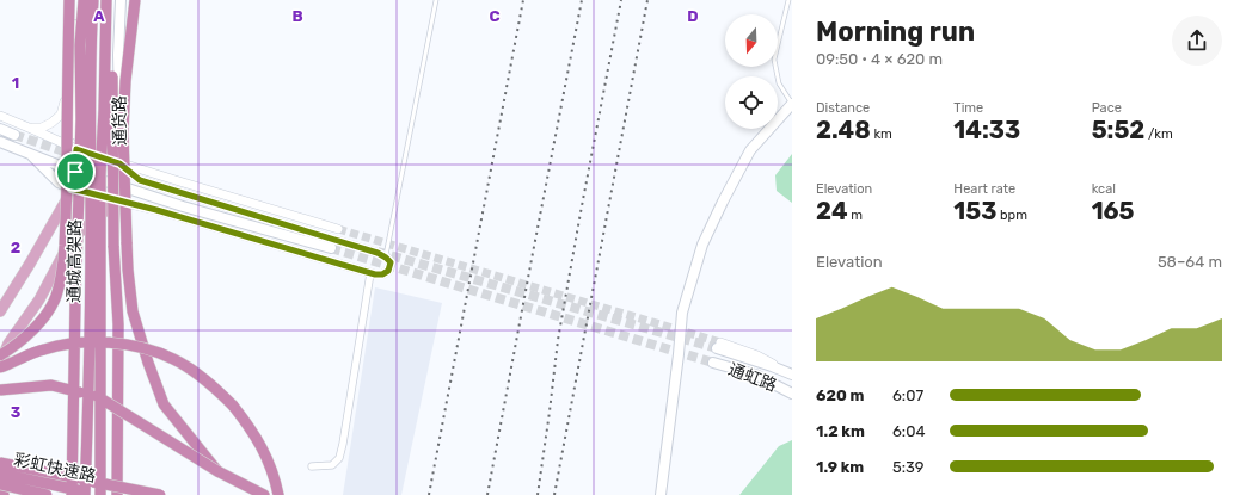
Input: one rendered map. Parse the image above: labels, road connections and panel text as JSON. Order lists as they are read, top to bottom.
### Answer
{
  "streets": {
    "highway": ["通城高架路", "彩虹快速路"],
    "main road": ["通货路", "通虹路"]
  },
  "crossings": [
    ["通城高架路", "彩虹快速路"]
  ],
  "north": "bottom",
  "page": {
    "heading": ["Morning run", "09:50 · 4 × 620 m"],
    "stats": [
      ["Distance", "2.48 km"],
      ["Time", "14:33"],
      ["Pace", "5:52 /km"],
      ["Elevation", "24 m"],
      ["Heart rate", "153 bpm"],
      ["kcal", "165"]
    ],
    "chart": ["Elevation", "58–64 m"],
    "list": [
      {
        "name": "620 m",
        "note": "6:07"
      },
      {
        "name": "1.2 km",
        "note": "6:04"
      },
      {
        "name": "1.9 km",
        "note": "5:39"
      }
    ]
  },
  "grid": {
    "columns": [
      "A",
      "B",
      "C",
      "D"
    ],
    "rows": ["1", "2", "3"]
  }
}
